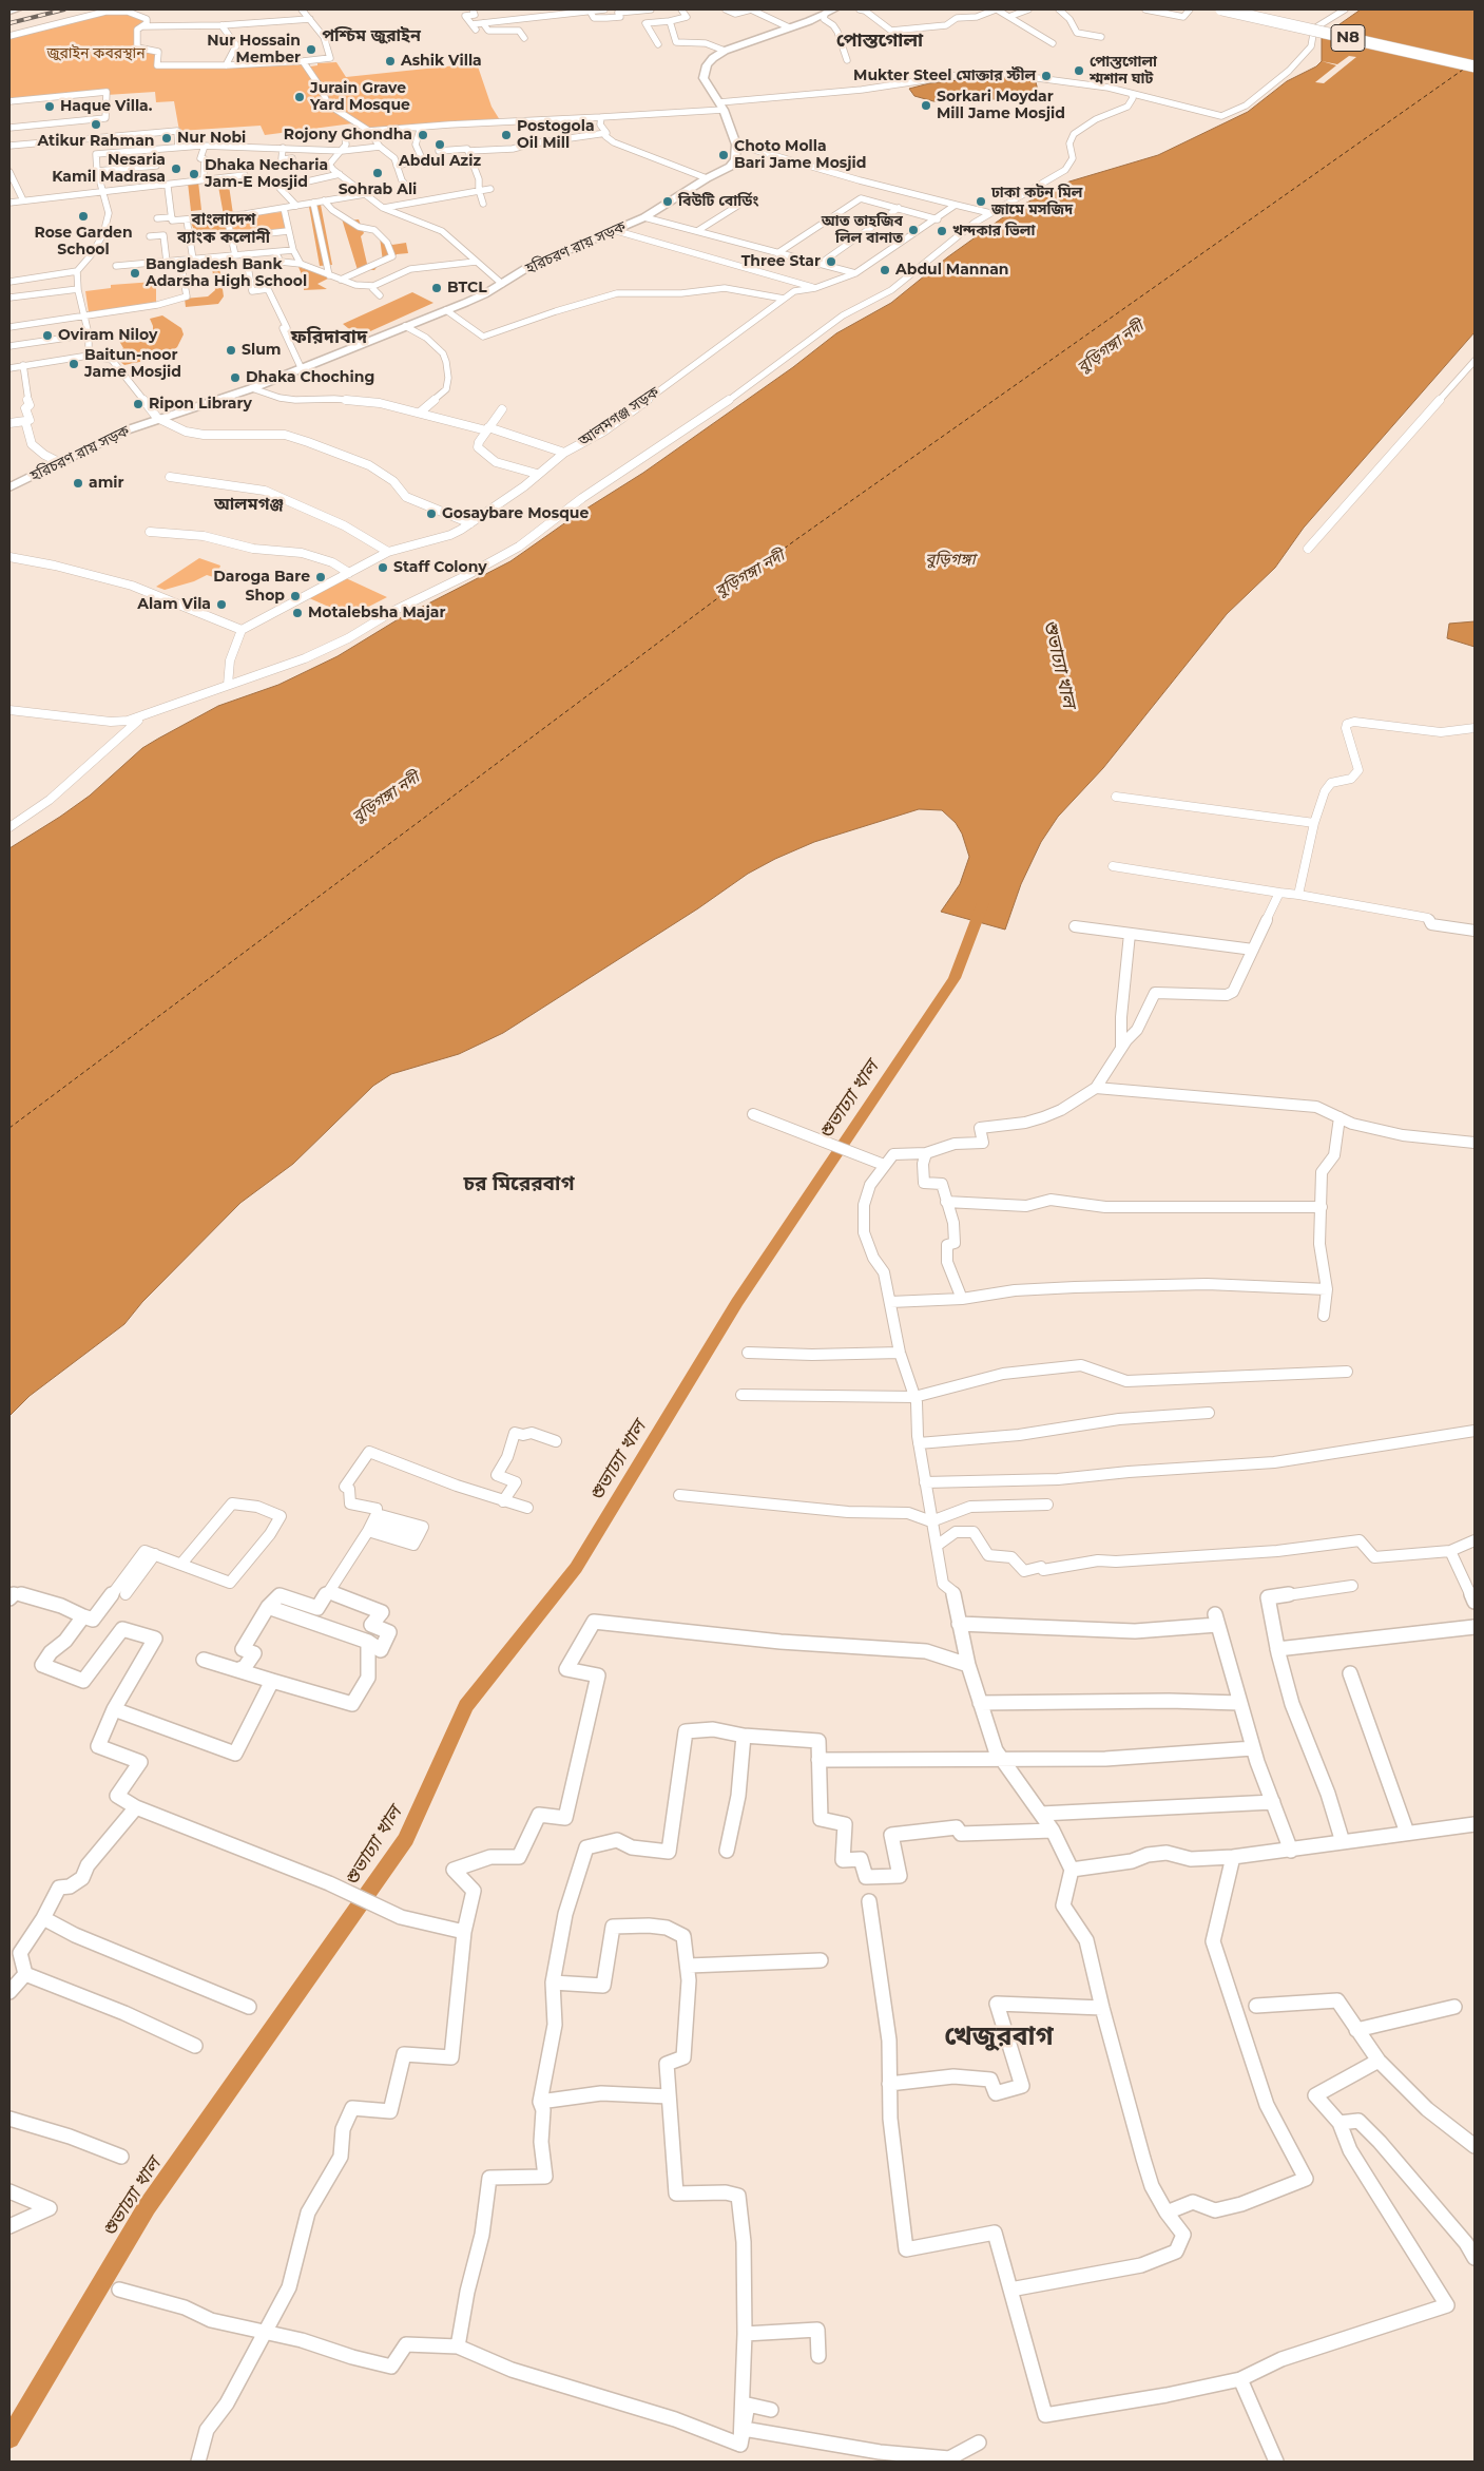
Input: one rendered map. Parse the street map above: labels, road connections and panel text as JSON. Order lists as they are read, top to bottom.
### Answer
{
  "streets": {
    "highway": ["N8"],
    "main road": ["হরিচরণ রায় সড়ক"],
    "street": ["আলমগঞ্জ সড়ক"]
  },
  "districts": [
    "পশ্চিম জুরাইন",
    "পোস্তগোলা",
    "বাংলাদেশ ব্যাংক কলোনী",
    "ফরিদাবাদ",
    "আলমগঞ্জ",
    "চর মিরেরবাগ",
    "খেজুরবাগ"
  ],
  "water": ["বুড়িগঙ্গা নদী", "বুড়িগঙ্গা", "শুভাঢ্যা খাল"],
  "parks": ["জুরাইন কবরস্থান"],
  "places": [
    "Nur Hossain Member",
    "Ashik Villa",
    "পোস্তগোলা শ্মশান ঘাট",
    "Mukter Steel মোক্তার স্টীল",
    "Jurain Grave Yard Mosque",
    "Sorkari Moydar Mill Jame Mosjid",
    "Haque Villa.",
    "Atikur Rahman",
    "Rojony Ghondha",
    "Postogola Oil Mill",
    "Nur Nobi",
    "Abdul Aziz",
    "Choto Molla Bari Jame Mosjid",
    "Nesaria Kamil Madrasa",
    "Sohrab Ali",
    "Dhaka Necharia Jam-E Mosjid",
    "বিউটি বোর্ডিং",
    "ঢাকা কটন মিল জামে মসজিদ",
    "Rose Garden School",
    "আত তাহজিব লিল বানাত",
    "খন্দকার ভিলা",
    "Three Star",
    "Abdul Mannan",
    "Bangladesh Bank Adarsha High School",
    "BTCL",
    "Oviram Niloy",
    "Slum",
    "Baitun-noor Jame Mosjid",
    "Dhaka Choching",
    "Ripon Library",
    "amir",
    "Gosaybare Mosque",
    "Staff Colony",
    "Daroga Bare",
    "Shop",
    "Alam Vila",
    "Motalebsha Majar"
  ]
}
